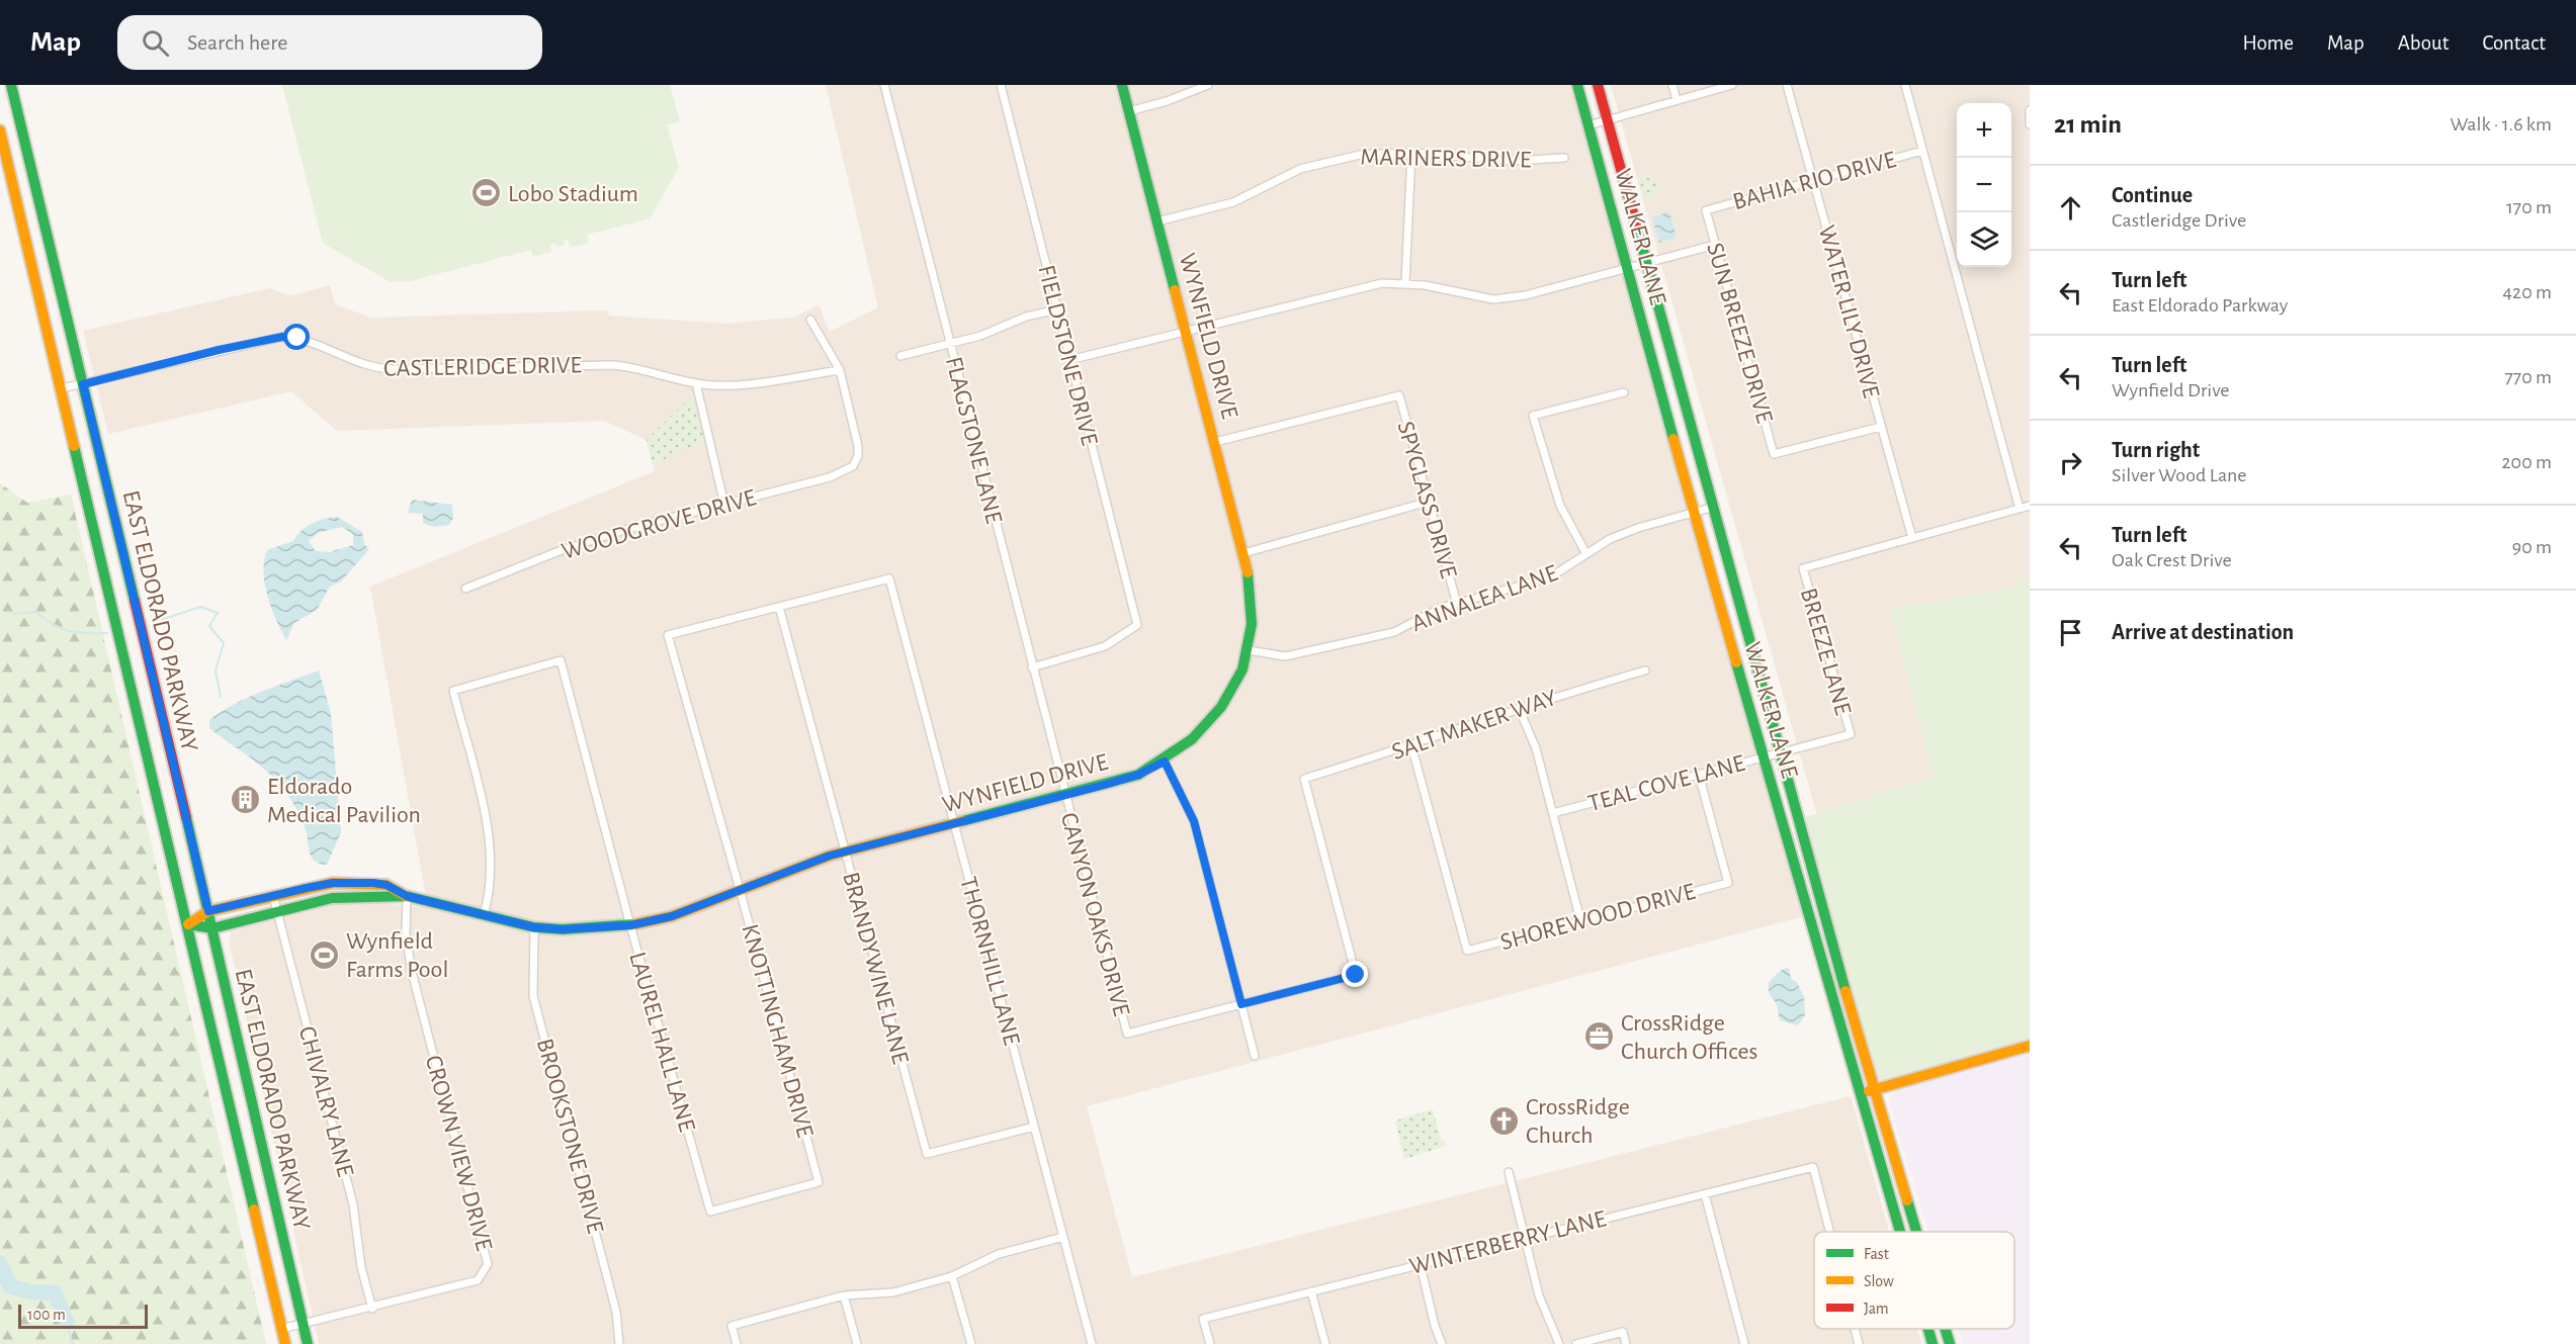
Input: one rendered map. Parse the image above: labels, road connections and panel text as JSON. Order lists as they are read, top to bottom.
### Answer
{
  "streets": {
    "street": [
      "MARINERS DRIVE",
      "BAHIA RIO DRIVE",
      "WALKER LANE",
      "WATER LILY DRIVE",
      "SUN BREEZE DRIVE",
      "WYNFIELD DRIVE",
      "FIELDSTONE DRIVE",
      "CASTLERIDGE DRIVE",
      "FLAGSTONE LANE",
      "SPYGLASS DRIVE",
      "WOODGROVE DRIVE",
      "ANNALEA LANE",
      "EAST ELDORADO PARKWAY",
      "BREEZE LANE",
      "SALT MAKER WAY",
      "TEAL COVE LANE",
      "CANYON OAKS DRIVE",
      "SHOREWOOD DRIVE",
      "THORNHILL LANE",
      "BRANDYWINE LANE",
      "KNOTTINGHAM DRIVE",
      "LAUREL HALL LANE",
      "CHIVALRY LANE",
      "BROOKSTONE DRIVE",
      "CROWN VIEW DRIVE",
      "WINTERBERRY LANE"
    ]
  },
  "crossings": [
    ["MARINERS DRIVE", "WYNFIELD DRIVE"],
    ["BAHIA RIO DRIVE", "WATER LILY DRIVE"],
    ["BAHIA RIO DRIVE", "SUN BREEZE DRIVE"],
    ["WALKER LANE", "ANNALEA LANE"],
    ["WALKER LANE", "TEAL COVE LANE"],
    ["WATER LILY DRIVE", "SUN BREEZE DRIVE"],
    ["WATER LILY DRIVE", "BREEZE LANE"],
    ["WYNFIELD DRIVE", "FLAGSTONE LANE"],
    ["WYNFIELD DRIVE", "SPYGLASS DRIVE"],
    ["WYNFIELD DRIVE", "ANNALEA LANE"],
    ["WYNFIELD DRIVE", "EAST ELDORADO PARKWAY"],
    ["WYNFIELD DRIVE", "CANYON OAKS DRIVE"],
    ["WYNFIELD DRIVE", "THORNHILL LANE"],
    ["WYNFIELD DRIVE", "BRANDYWINE LANE"],
    ["WYNFIELD DRIVE", "KNOTTINGHAM DRIVE"],
    ["WYNFIELD DRIVE", "LAUREL HALL LANE"],
    ["WYNFIELD DRIVE", "CHIVALRY LANE"],
    ["WYNFIELD DRIVE", "BROOKSTONE DRIVE"],
    ["WYNFIELD DRIVE", "CROWN VIEW DRIVE"],
    ["FIELDSTONE DRIVE", "FLAGSTONE LANE"],
    ["CASTLERIDGE DRIVE", "WOODGROVE DRIVE"],
    ["CASTLERIDGE DRIVE", "EAST ELDORADO PARKWAY"],
    ["FLAGSTONE LANE", "CANYON OAKS DRIVE"],
    ["SPYGLASS DRIVE", "ANNALEA LANE"],
    ["EAST ELDORADO PARKWAY", "CROWN VIEW DRIVE"],
    ["BREEZE LANE", "TEAL COVE LANE"],
    ["SALT MAKER WAY", "CANYON OAKS DRIVE"],
    ["SALT MAKER WAY", "SHOREWOOD DRIVE"],
    ["TEAL COVE LANE", "SHOREWOOD DRIVE"],
    ["THORNHILL LANE", "BRANDYWINE LANE"],
    ["THORNHILL LANE", "KNOTTINGHAM DRIVE"],
    ["BRANDYWINE LANE", "KNOTTINGHAM DRIVE"],
    ["KNOTTINGHAM DRIVE", "LAUREL HALL LANE"],
    ["CHIVALRY LANE", "CROWN VIEW DRIVE"]
  ],
  "places": {
    "sports": ["Lobo Stadium", "Wynfield Farms Pool"],
    "building": ["Eldorado Medical Pavilion"],
    "office": ["CrossRidge Church Offices"],
    "church": ["CrossRidge Church"]
  },
  "legend": ["Fast", "Slow", "Jam"],
  "scale_bar": "100 m",
  "page": {
    "header": "Map",
    "search": "Search here",
    "nav": [
      "Home",
      "Map",
      "About",
      "Contact"
    ],
    "heading": ["21 min", "Walk · 1.6 km"],
    "map_buttons": ["+", "−"],
    "list": [
      ["Continue", "Castleridge Drive", "170 m"],
      ["Turn left", "East Eldorado Parkway", "420 m"],
      ["Turn left", "Wynfield Drive", "770 m"],
      ["Turn right", "Silver Wood Lane", "200 m"],
      ["Turn left", "Oak Crest Drive", "90 m"],
      "Arrive at destination"
    ],
    "scale": "100 m"
  }
}
